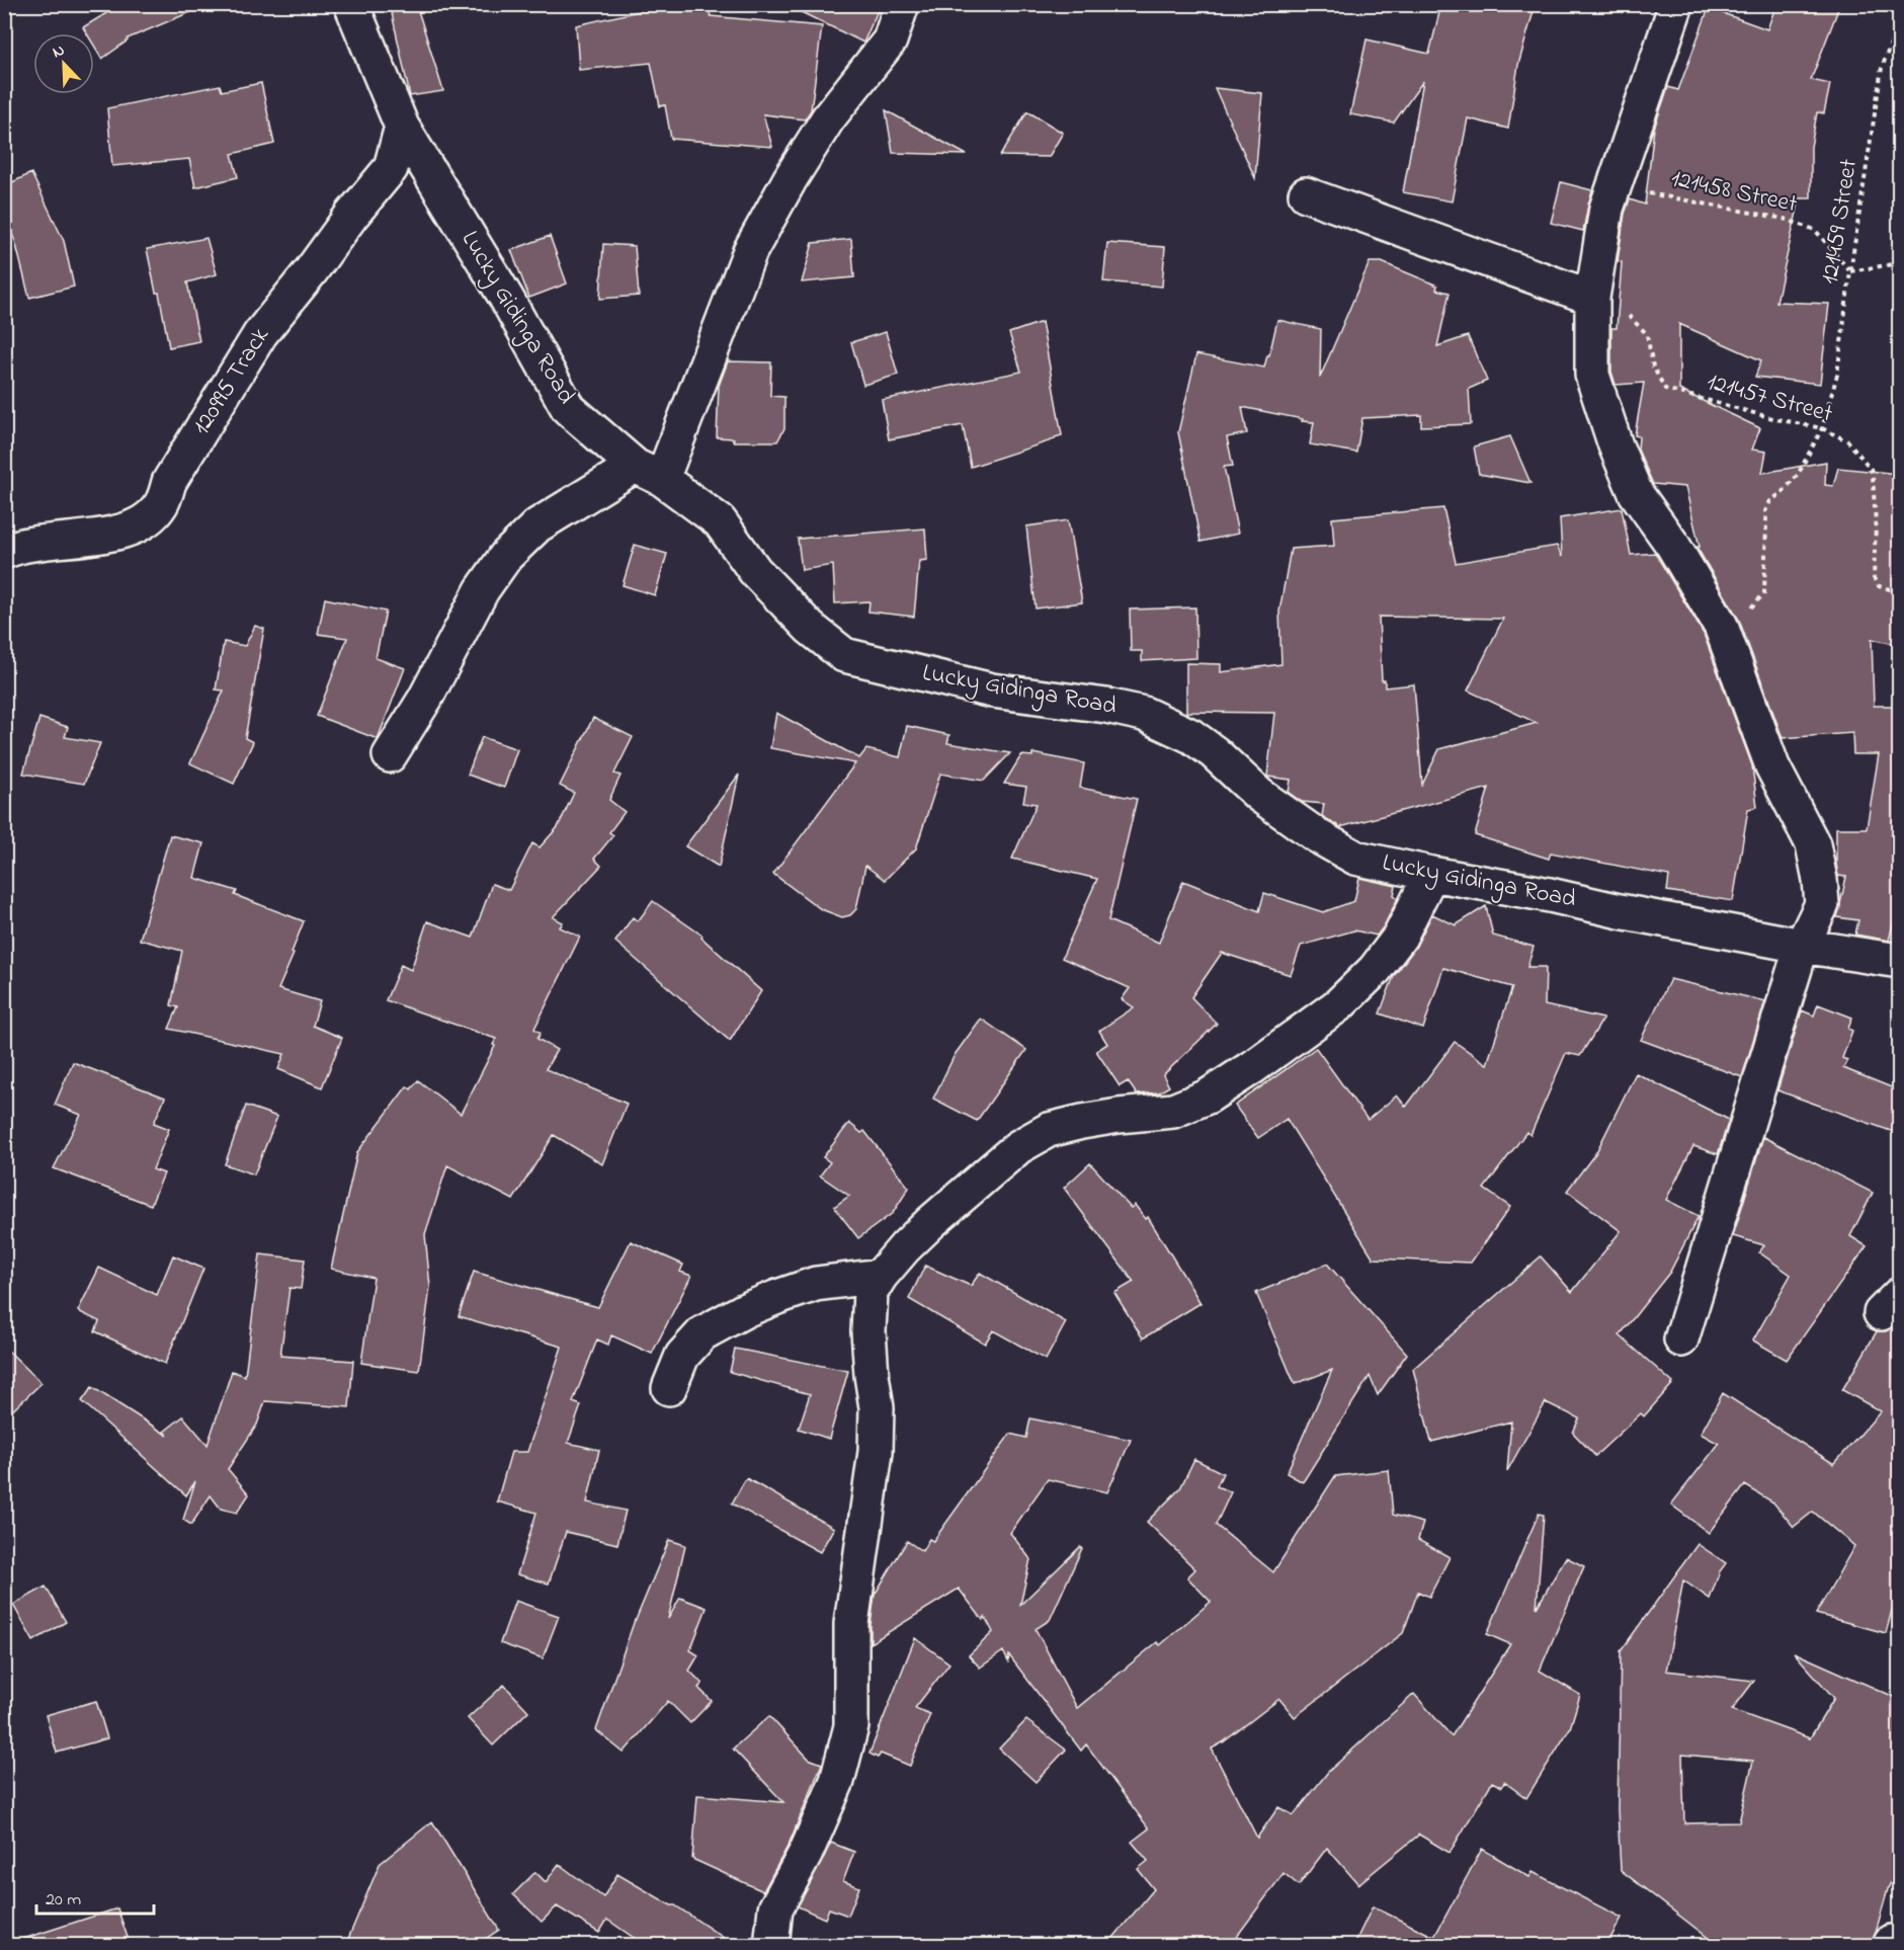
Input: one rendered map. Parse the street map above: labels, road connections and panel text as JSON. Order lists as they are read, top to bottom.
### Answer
{
  "streets": {
    "street": ["Lucky Gidinga Road", "120995 Track"],
    "path": ["121458 Street", "121459 Street", "121457 Street"]
  },
  "crossings": [
    ["121458 Street", "121459 Street"],
    ["121459 Street", "121457 Street"],
    ["Lucky Gidinga Road", "120995 Track"]
  ],
  "scale_bar": "20 m",
  "north": "top left"
}
